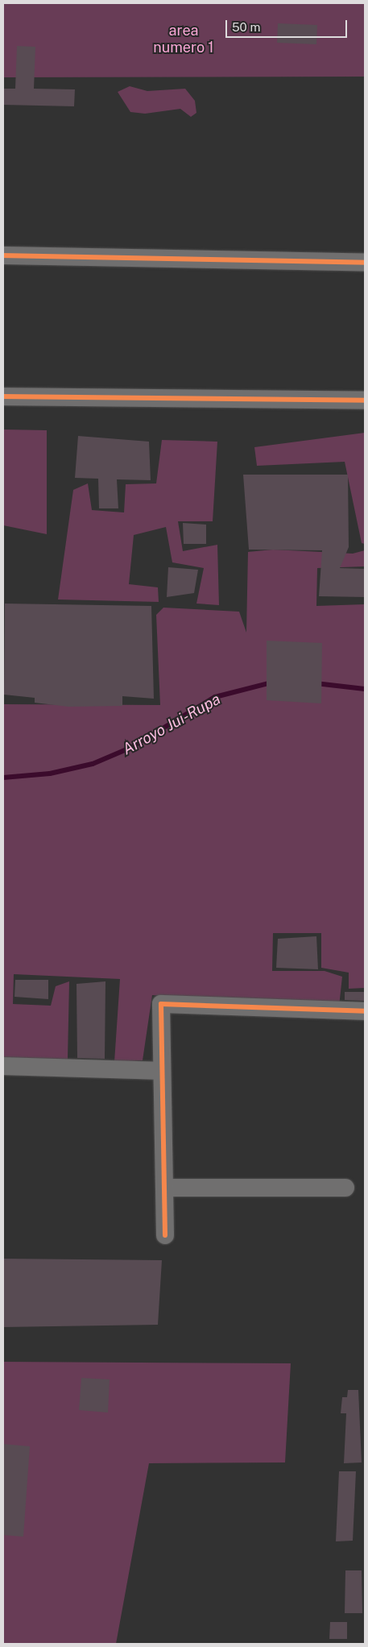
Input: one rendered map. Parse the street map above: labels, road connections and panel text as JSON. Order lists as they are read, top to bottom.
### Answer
{
  "water": ["Arroyo Jui-Rupa"],
  "parks": ["area numero 1"],
  "scale_bar": "50 m"
}
